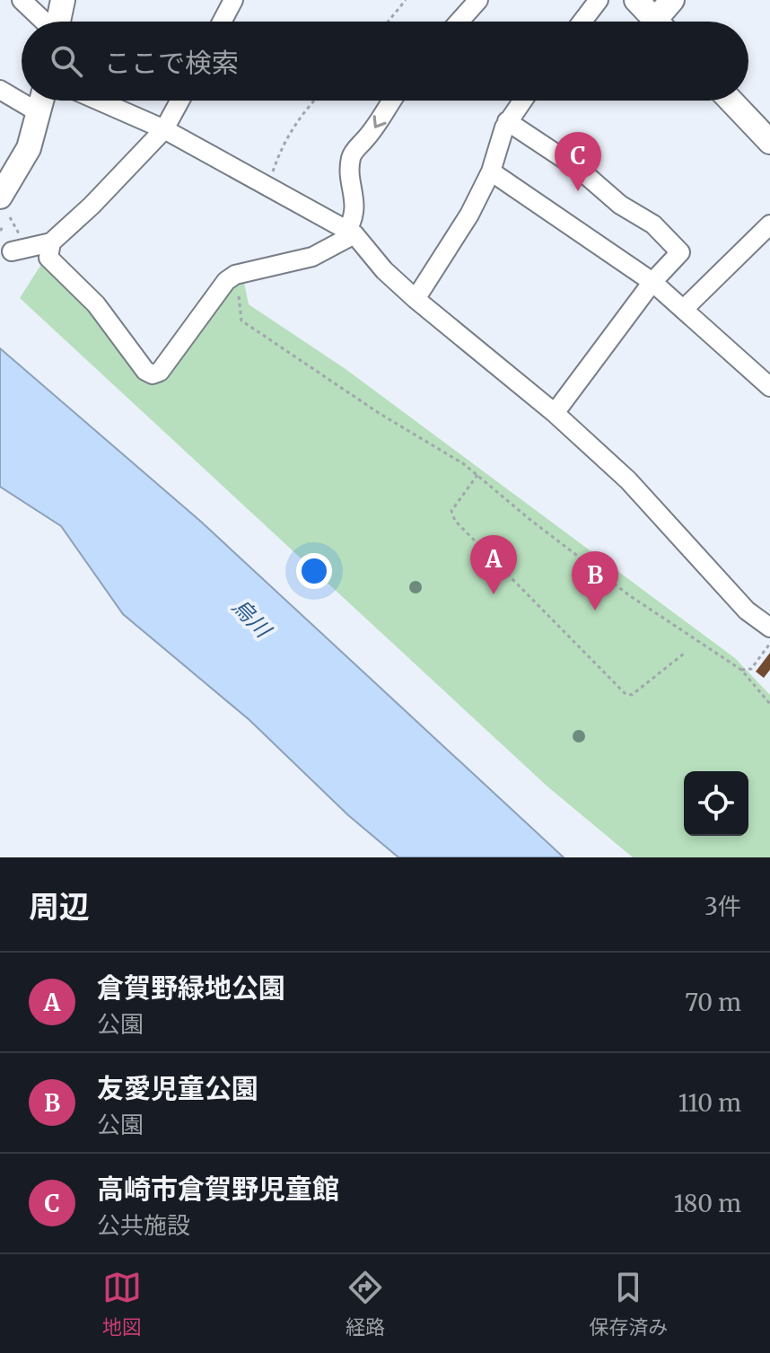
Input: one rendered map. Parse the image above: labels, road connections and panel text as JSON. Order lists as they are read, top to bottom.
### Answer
{
  "water": ["烏川"],
  "page": {
    "search": "ここで検索",
    "pins": ["C", "A", "B"],
    "heading": ["周辺", "3件"],
    "list": [
      {
        "mark": "A",
        "name": "倉賀野緑地公園",
        "note": "公園",
        "value": "70 m"
      },
      {
        "mark": "B",
        "name": "友愛児童公園",
        "note": "公園",
        "value": "110 m"
      },
      {
        "mark": "C",
        "name": "高崎市倉賀野児童館",
        "note": "公共施設",
        "value": "180 m"
      }
    ],
    "nav": ["地図", "経路", "保存済み"]
  }
}
